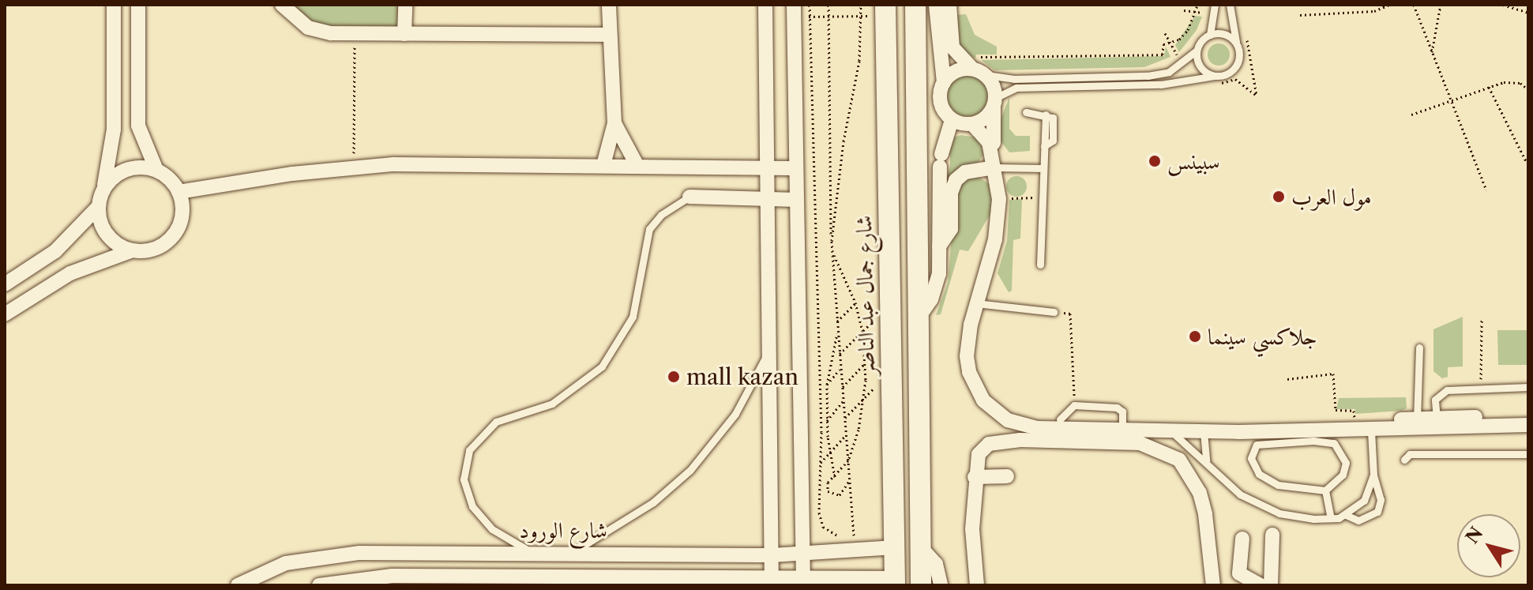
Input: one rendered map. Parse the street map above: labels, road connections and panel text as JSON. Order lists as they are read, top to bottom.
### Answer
{
  "streets": {
    "main road": ["شارع جمال عبد الناصر"],
    "street": ["شارع الورود"]
  },
  "crossings": [
    ["شارع جمال عبد الناصر", "شارع الورود"]
  ],
  "places": [
    "سبينس",
    "مول العرب",
    "جلاكسي سينما",
    "mall kazan"
  ],
  "north": "top left"
}
